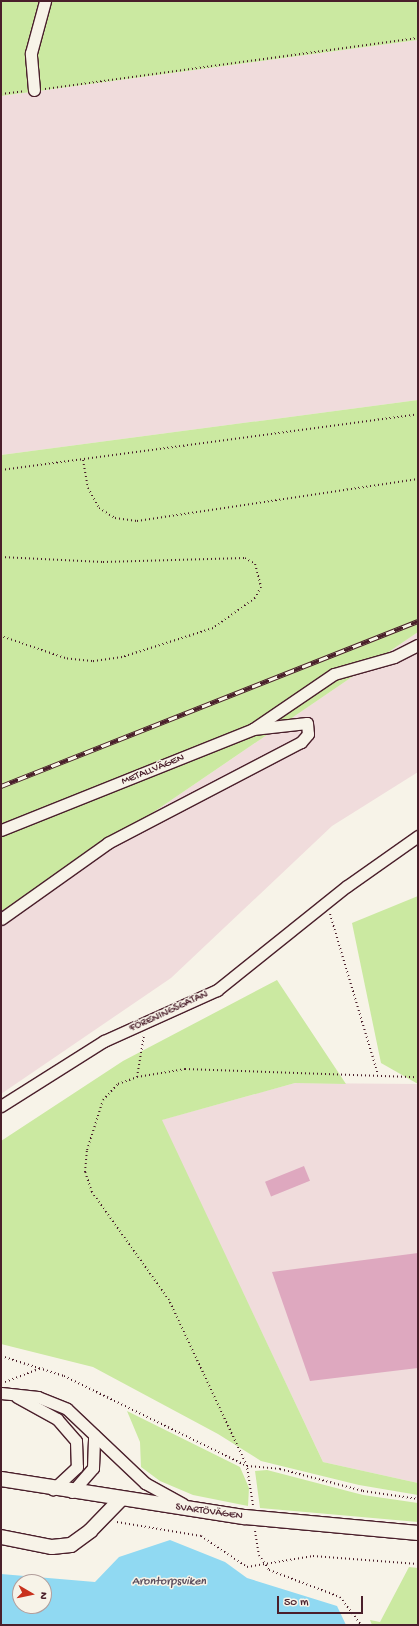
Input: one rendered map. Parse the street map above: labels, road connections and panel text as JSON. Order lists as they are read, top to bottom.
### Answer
{
  "streets": {
    "main road": ["SVARTÖVÄGEN"],
    "street": ["METALLVÄGEN", "FÖRENINGSGATAN"]
  },
  "water": ["Arontorpsviken"],
  "scale_bar": "50 m",
  "north": "right"
}
